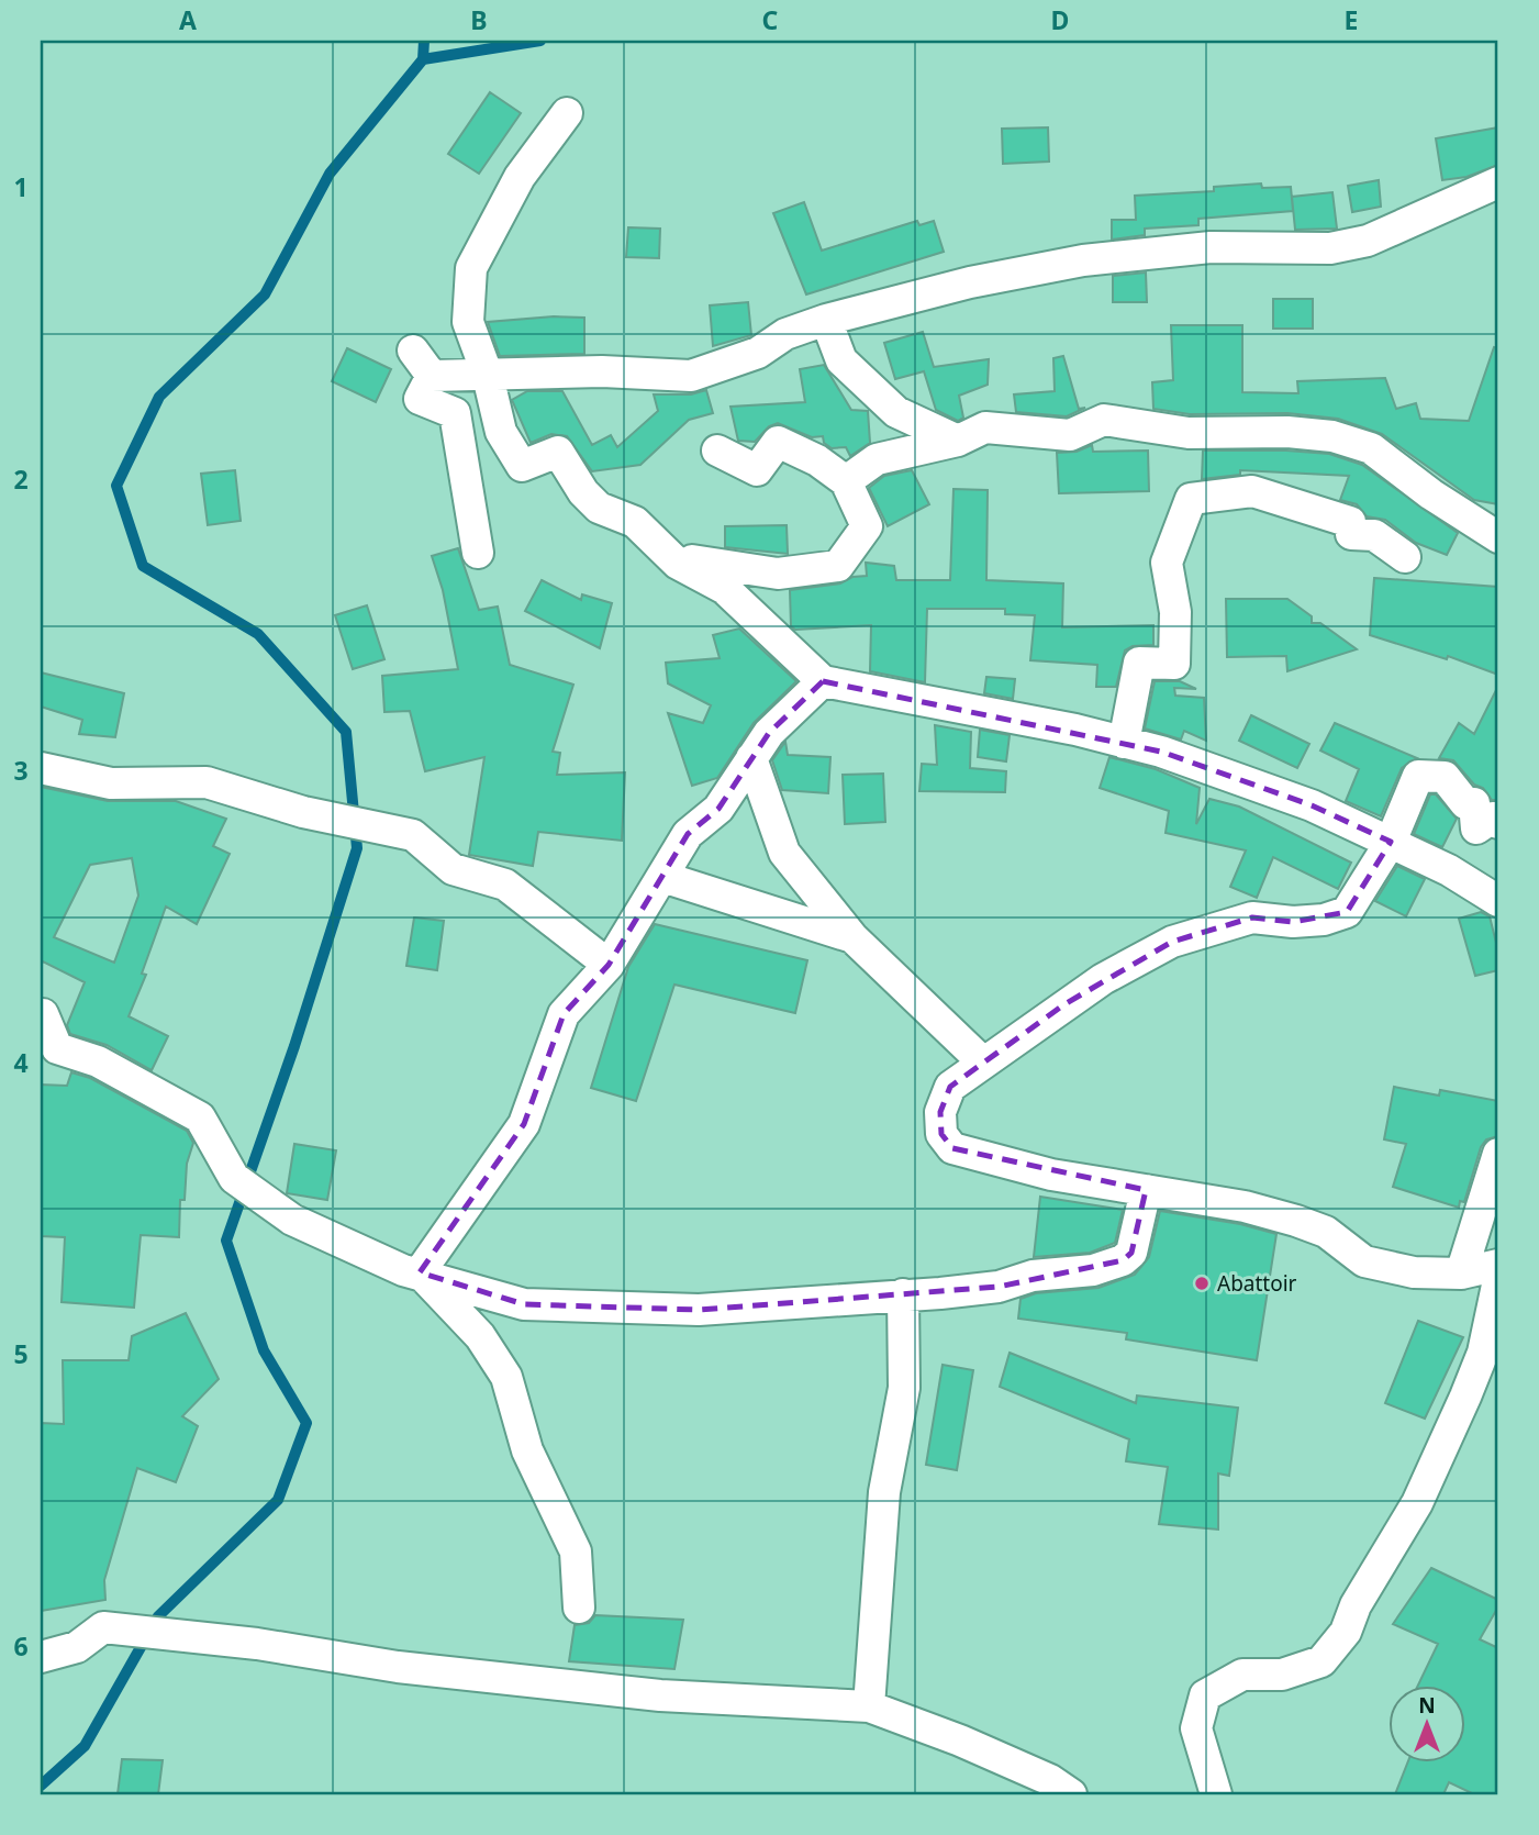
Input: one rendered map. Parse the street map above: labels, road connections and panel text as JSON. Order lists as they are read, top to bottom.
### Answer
{
  "places": ["Abattoir"],
  "north": "top",
  "grid": {
    "columns": [
      "A",
      "B",
      "C",
      "D",
      "E"
    ],
    "rows": [
      "1",
      "2",
      "3",
      "4",
      "5",
      "6"
    ]
  }
}
